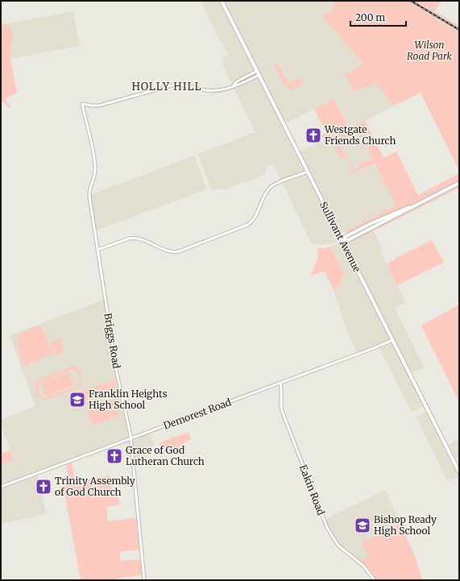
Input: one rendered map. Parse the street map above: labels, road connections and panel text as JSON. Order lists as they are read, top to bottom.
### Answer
{
  "streets": {
    "main road": ["Sullivant Avenue"],
    "street": ["Briggs Road", "Demorest Road", "Eakin Road"]
  },
  "crossings": [
    ["Sullivant Avenue", "Demorest Road"],
    ["Briggs Road", "Demorest Road"],
    ["Demorest Road", "Eakin Road"]
  ],
  "districts": ["HOLLY HILL"],
  "parks": ["Wilson Road Park"],
  "places": {
    "church": ["Westgate Friends Church", "Grace of God Lutheran Church", "Trinity Assembly of God Church"],
    "school or university": ["Franklin Heights High School", "Bishop Ready High School"]
  },
  "scale_bar": "200 m"
}
